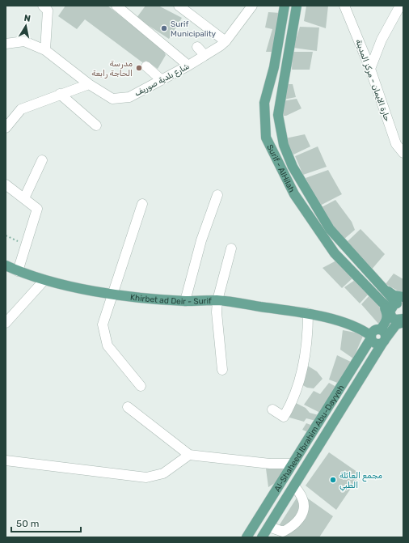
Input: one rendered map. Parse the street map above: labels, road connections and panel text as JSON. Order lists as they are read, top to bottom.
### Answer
{
  "streets": {
    "main road": ["Surif - AlHilah", "Khirbet ad Deir - Surif", "Al-Shaheed Ibrahim Abu-Dayyeh"],
    "street": ["شارع بلدية صوريف", "حارة الايمان - مركز المدينة"]
  },
  "crossings": [
    ["Khirbet ad Deir - Surif", "Al-Shaheed Ibrahim Abu-Dayyeh"]
  ],
  "places": ["Surif Municipality", "مدرسة الحاجة رابعة", "مجمع العائلة الطبي"],
  "scale_bar": "50 m",
  "north": "top"
}
